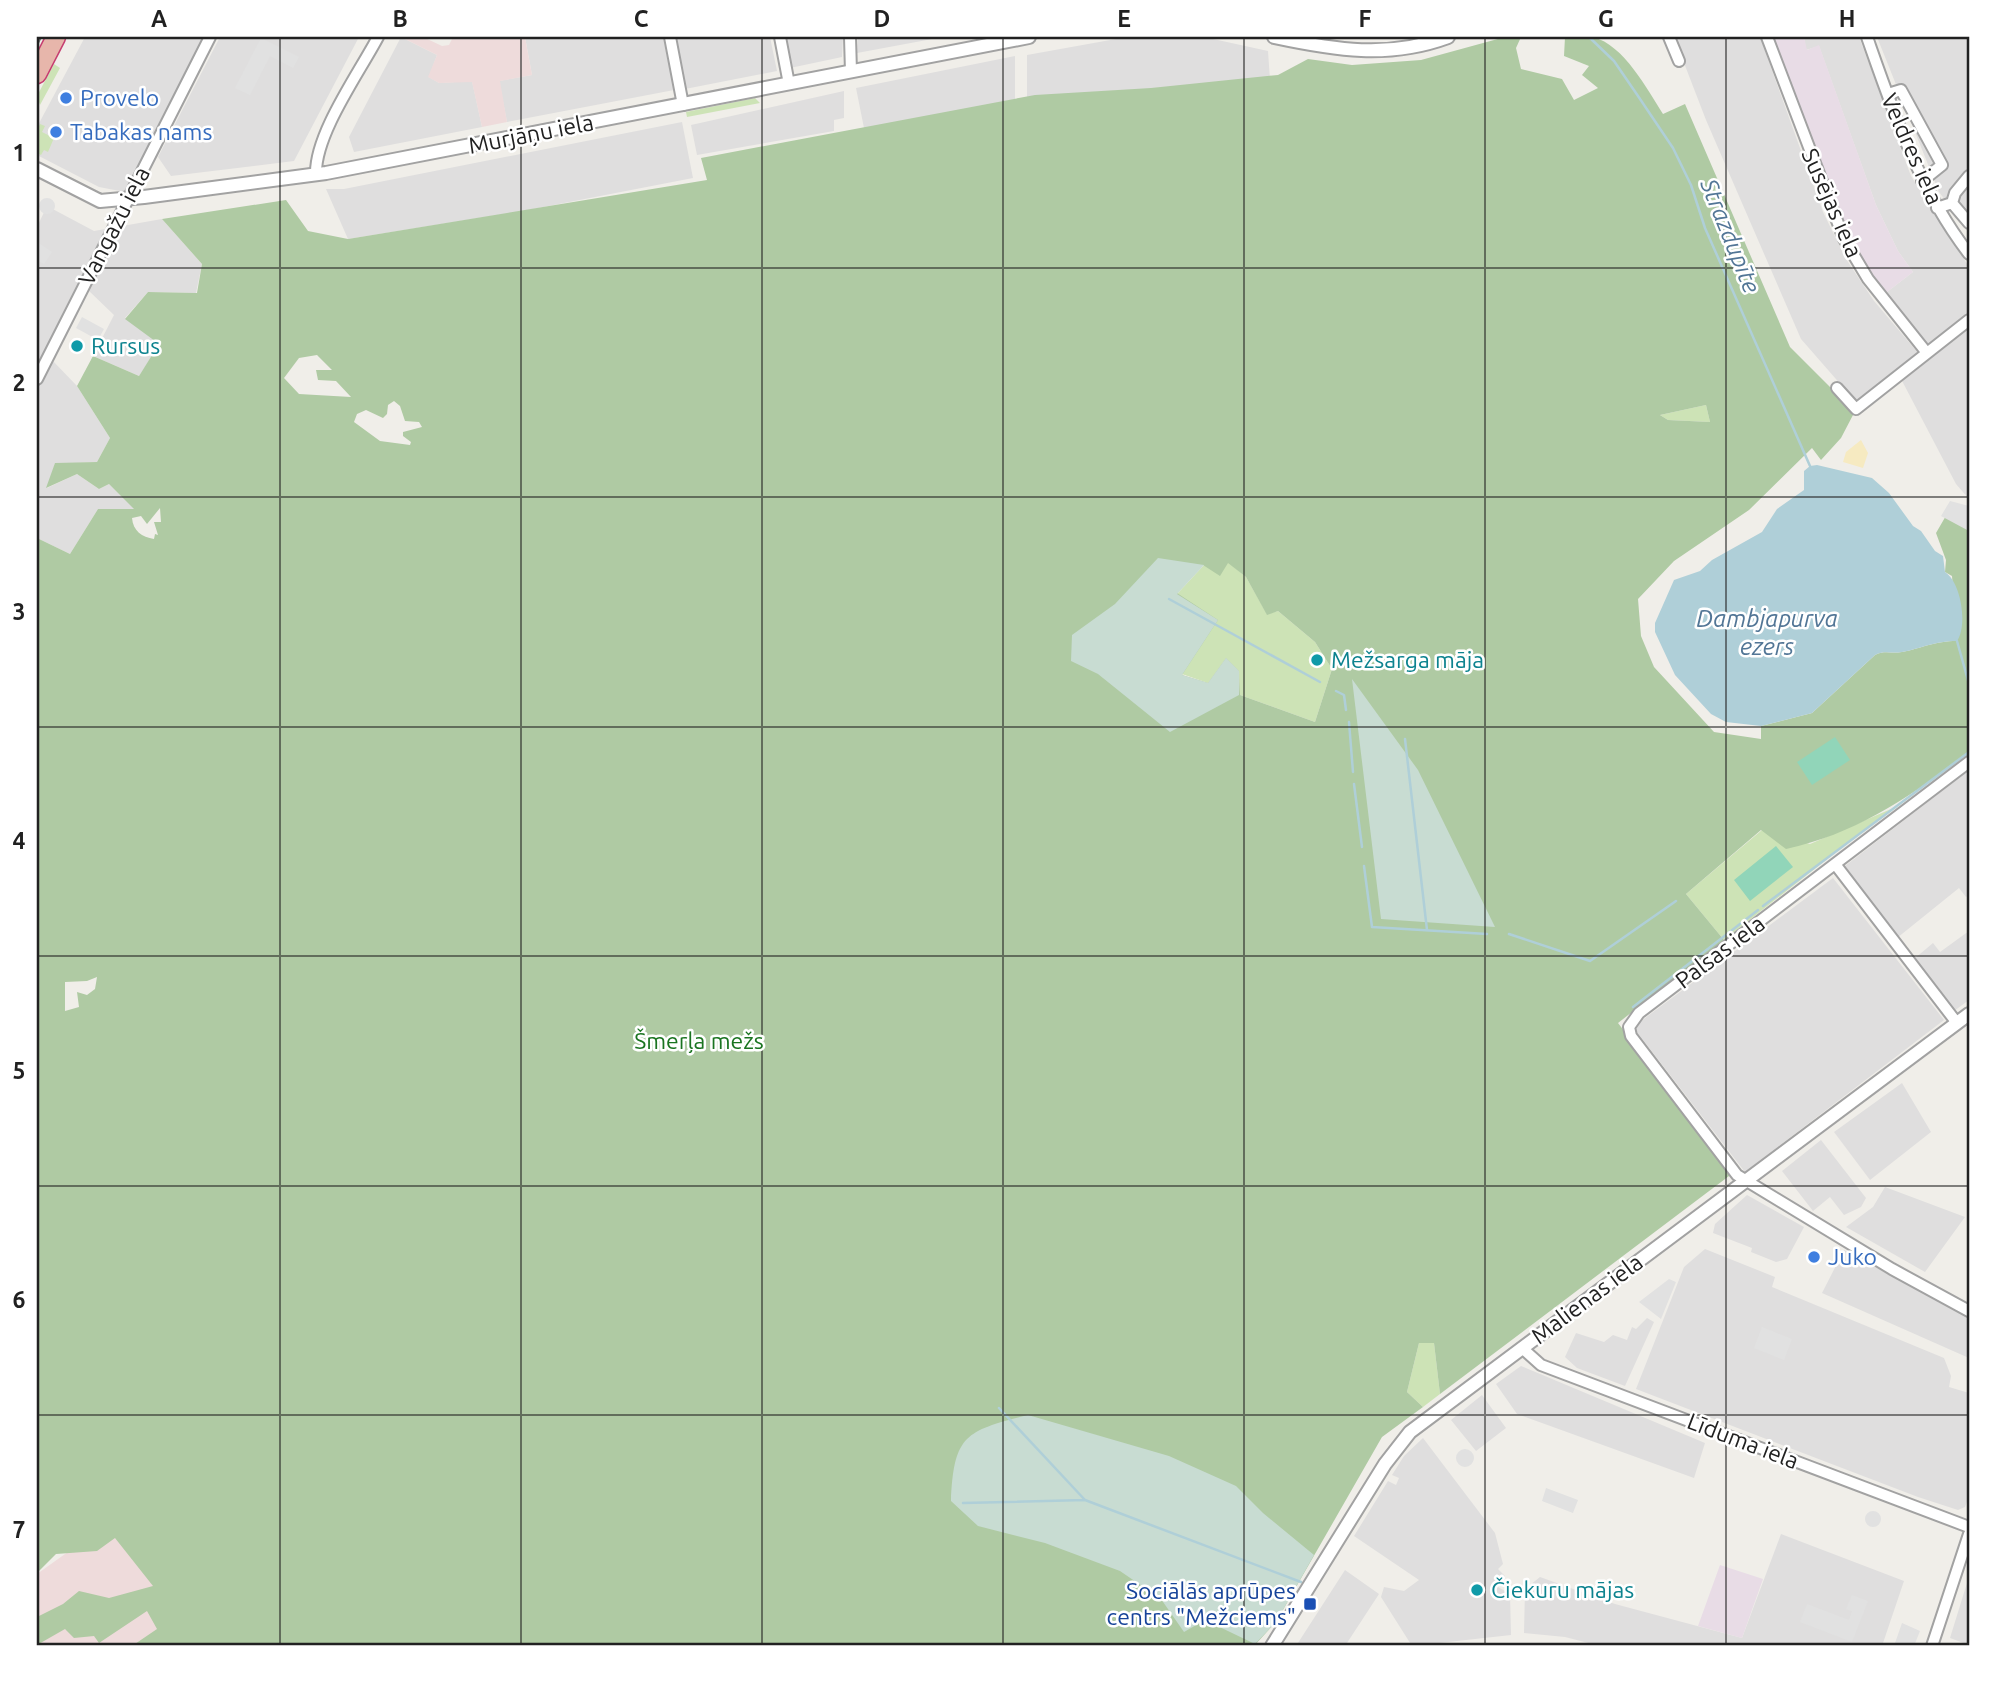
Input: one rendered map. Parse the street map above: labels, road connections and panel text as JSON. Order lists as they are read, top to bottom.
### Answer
{
  "streets": {
    "street": [
      "Murjāņu iela",
      "Veldres iela",
      "Susējas iela",
      "Vangažu iela",
      "Palsas iela",
      "Malienas iela",
      "Līduma iela"
    ]
  },
  "crossings": [
    ["Murjāņu iela", "Vangažu iela"],
    ["Palsas iela", "Malienas iela"],
    ["Malienas iela", "Līduma iela"]
  ],
  "water": ["Strazdupīte", "Dambjapurva ezers"],
  "parks": ["Šmerļa mežs"],
  "places": {
    "other": [
      "Provelo",
      "Tabakas nams",
      "Rursus",
      "Mežsarga māja",
      "Juko",
      "Čiekuru mājas"
    ],
    "transit": ["Sociālās aprūpes centrs \"Mežciems\""]
  },
  "grid": {
    "columns": [
      "A",
      "B",
      "C",
      "D",
      "E",
      "F",
      "G",
      "H"
    ],
    "rows": [
      "1",
      "2",
      "3",
      "4",
      "5",
      "6",
      "7"
    ]
  }
}
